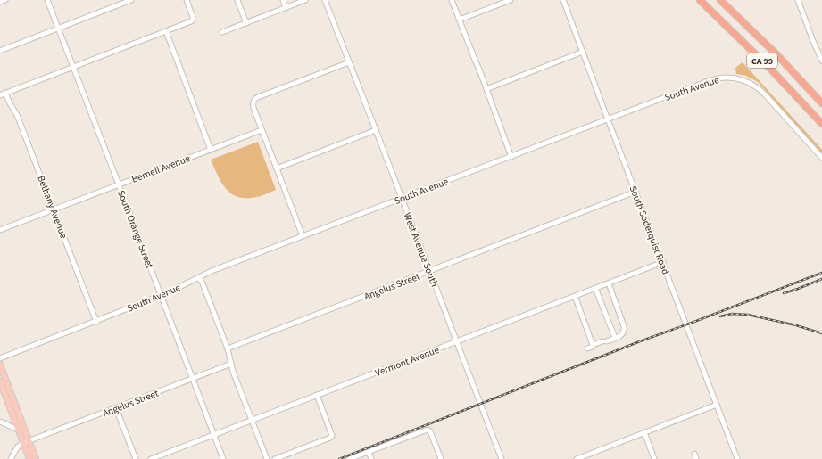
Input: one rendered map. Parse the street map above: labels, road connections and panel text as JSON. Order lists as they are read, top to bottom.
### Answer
{
  "streets": {
    "highway": ["CA 99"],
    "street": [
      "South Avenue",
      "Bernell Avenue",
      "Bethany Avenue",
      "South Orange Street",
      "South Soderquist Road",
      "West Avenue South",
      "Angelus Street",
      "Vermont Avenue"
    ]
  },
  "crossings": [
    ["South Avenue", "Bethany Avenue"],
    ["South Avenue", "South Orange Street"],
    ["South Avenue", "South Soderquist Road"],
    ["South Avenue", "West Avenue South"],
    ["Bernell Avenue", "Bethany Avenue"],
    ["Bernell Avenue", "South Orange Street"],
    ["South Orange Street", "Angelus Street"],
    ["South Orange Street", "Vermont Avenue"],
    ["South Soderquist Road", "Angelus Street"],
    ["South Soderquist Road", "Vermont Avenue"],
    ["West Avenue South", "Angelus Street"],
    ["West Avenue South", "Vermont Avenue"]
  ]
}
